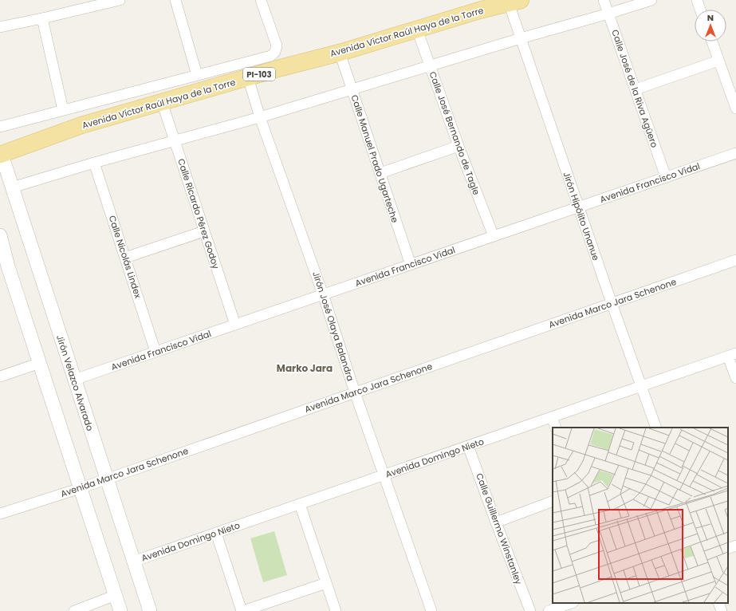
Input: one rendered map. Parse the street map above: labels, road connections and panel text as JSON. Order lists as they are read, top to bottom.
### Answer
{
  "streets": {
    "main road": ["Avenida Víctor Raúl Haya de la Torre", "PI-103"],
    "street": [
      "Calle José de la Riva Agüero",
      "Calle José Bernando de Tagle",
      "Calle Manuel Prado Ugarteche",
      "Avenida Francisco Vidal",
      "Calle Ricardo Pérez Godoy",
      "Jirón Hipólito Unanue",
      "Calle Nicolás Lindex",
      "Avenida Marco Jara Schenone",
      "Jirón José Olaya Balandra",
      "Jirón Velazco Alvarado",
      "Avenida Domingo Nieto",
      "Calle Guillermo Winstanley"
    ]
  },
  "crossings": [
    ["Avenida Víctor Raúl Haya de la Torre", "Calle José Bernando de Tagle"],
    ["Avenida Víctor Raúl Haya de la Torre", "Calle Manuel Prado Ugarteche"],
    ["Avenida Víctor Raúl Haya de la Torre", "Calle Ricardo Pérez Godoy"],
    ["Avenida Víctor Raúl Haya de la Torre", "Jirón Hipólito Unanue"],
    ["Avenida Víctor Raúl Haya de la Torre", "Jirón José Olaya Balandra"],
    ["Avenida Víctor Raúl Haya de la Torre", "Jirón Velazco Alvarado"],
    ["Calle José de la Riva Agüero", "Avenida Francisco Vidal"],
    ["Calle José Bernando de Tagle", "Avenida Francisco Vidal"],
    ["Calle Manuel Prado Ugarteche", "Avenida Francisco Vidal"],
    ["Avenida Francisco Vidal", "Calle Ricardo Pérez Godoy"],
    ["Avenida Francisco Vidal", "Jirón Hipólito Unanue"],
    ["Avenida Francisco Vidal", "Calle Nicolás Lindex"],
    ["Avenida Francisco Vidal", "Jirón José Olaya Balandra"],
    ["Avenida Francisco Vidal", "Jirón Velazco Alvarado"],
    ["Jirón Hipólito Unanue", "Avenida Marco Jara Schenone"],
    ["Jirón Hipólito Unanue", "Avenida Domingo Nieto"],
    ["Avenida Marco Jara Schenone", "Jirón José Olaya Balandra"],
    ["Avenida Marco Jara Schenone", "Jirón Velazco Alvarado"],
    ["Jirón José Olaya Balandra", "Avenida Domingo Nieto"],
    ["Jirón Velazco Alvarado", "Avenida Domingo Nieto"],
    ["Avenida Domingo Nieto", "Calle Guillermo Winstanley"]
  ],
  "districts": ["Marko Jara"],
  "north": "top"
}
